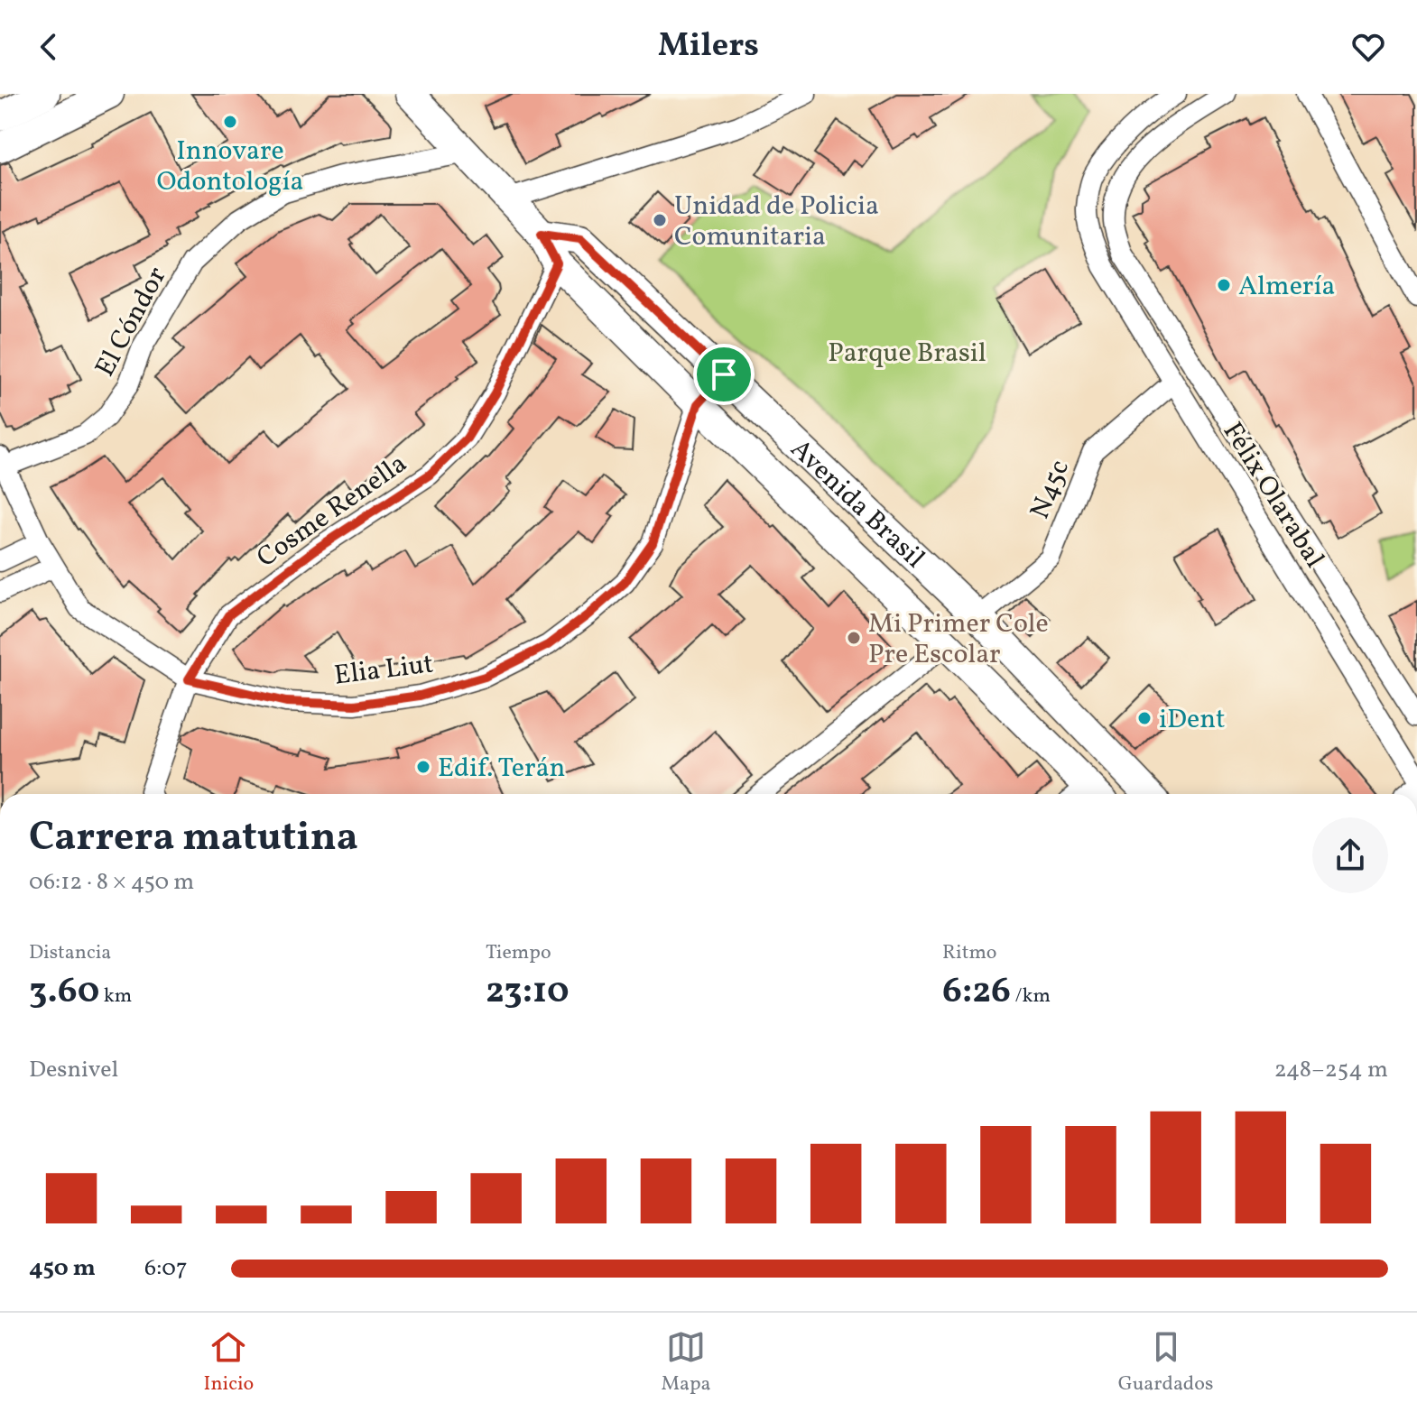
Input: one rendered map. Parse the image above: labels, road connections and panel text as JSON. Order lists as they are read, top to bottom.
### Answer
{
  "streets": {
    "street": [
      "El Cóndor",
      "N45c",
      "Félix Olarabal",
      "Avenida Brasil",
      "Cosme Renella",
      "Elia Liut"
    ]
  },
  "crossings": [
    ["El Cóndor", "Avenida Brasil"],
    ["El Cóndor", "Elia Liut"],
    ["N45c", "Félix Olarabal"],
    ["N45c", "Avenida Brasil"],
    ["Avenida Brasil", "Cosme Renella"],
    ["Avenida Brasil", "Elia Liut"],
    ["Cosme Renella", "Elia Liut"]
  ],
  "parks": ["Parque Brasil"],
  "places": [
    "Innovare Odontología",
    "Unidad de Policia Comunitaria",
    "Almería",
    "Mi Primer Cole Pre Escolar",
    "iDent",
    "Edif. Terán"
  ],
  "page": {
    "header": "Milers",
    "heading": ["Carrera matutina", "06:12 · 8 × 450 m"],
    "stats": [
      ["Distancia", "3.60 km"],
      ["Tiempo", "23:10"],
      ["Ritmo", "6:26 /km"]
    ],
    "chart": ["Desnivel", "248–254 m"],
    "list": [
      {
        "name": "450 m",
        "note": "6:07"
      }
    ],
    "tabs": ["Inicio", "Mapa", "Guardados"]
  }
}
